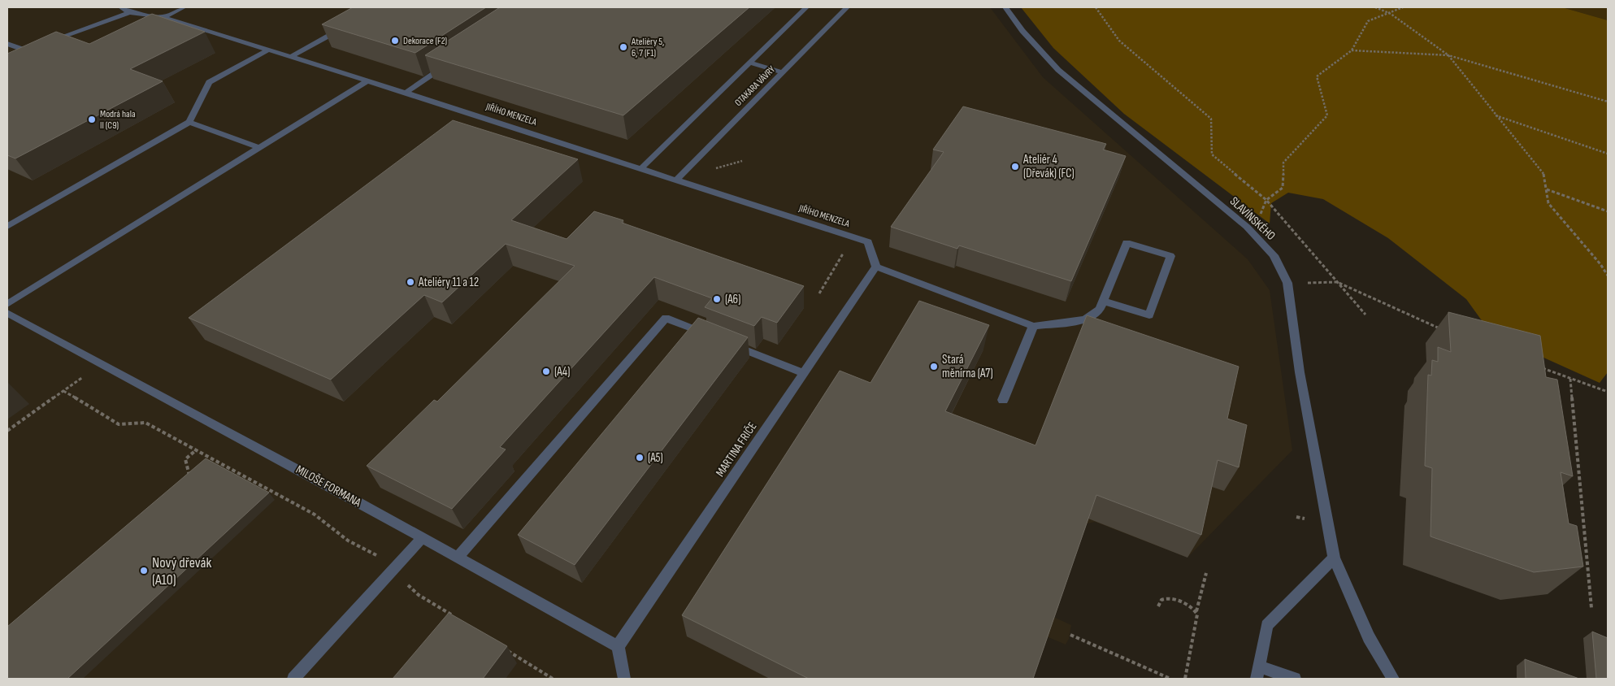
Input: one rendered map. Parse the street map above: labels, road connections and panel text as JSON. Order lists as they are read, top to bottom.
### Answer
{
  "streets": {
    "street": [
      "OTAKARA VÁVRY",
      "JIŘÍHO MENZELA",
      "SLAVÍNSKÉHO",
      "MARTINA FRIČE",
      "MILOŠE FORMANA"
    ]
  },
  "crossings": [
    ["OTAKARA VÁVRY", "JIŘÍHO MENZELA"],
    ["JIŘÍHO MENZELA", "MARTINA FRIČE"],
    ["MARTINA FRIČE", "MILOŠE FORMANA"]
  ],
  "places": [
    "Dekorace (F2)",
    "Ateliéry 5, 6, 7 (F1)",
    "Modrá hala II (C9)",
    "Ateliér 4 (Dřevák) (FC)",
    "Ateliéry 11 a 12",
    "(A6)",
    "Stará měnírna (A7)",
    "(A4)",
    "(A5)",
    "Nový dřevák (A10)"
  ]
}
